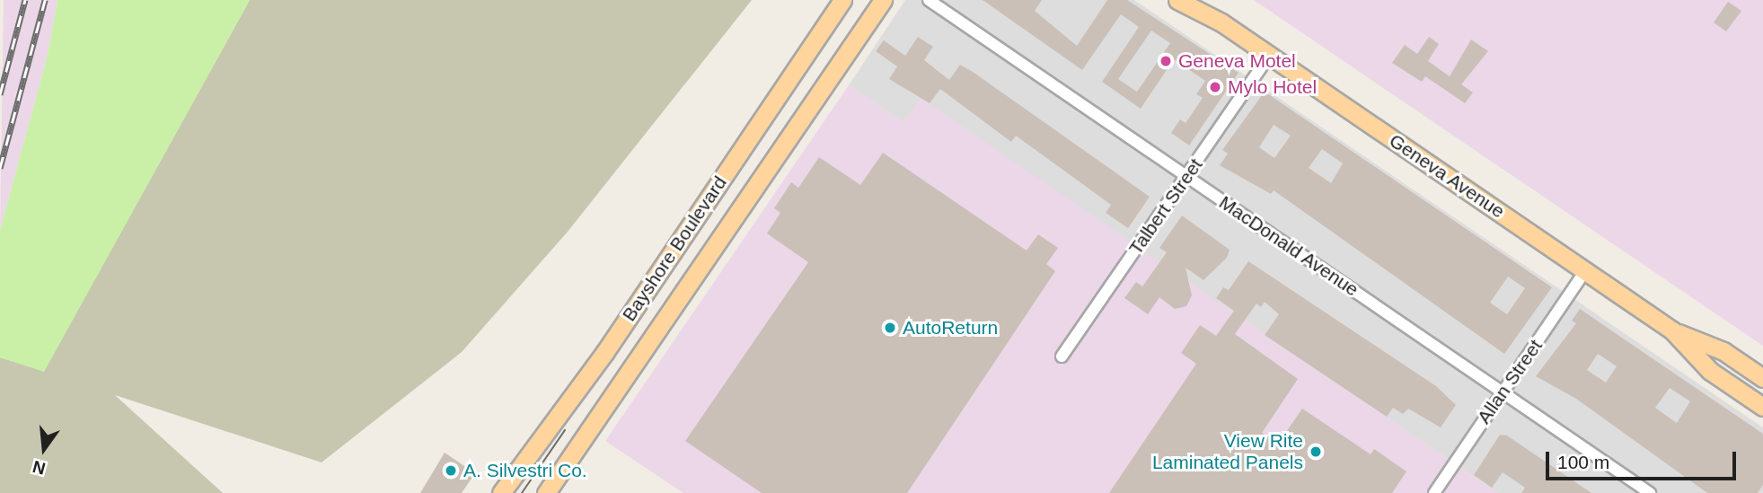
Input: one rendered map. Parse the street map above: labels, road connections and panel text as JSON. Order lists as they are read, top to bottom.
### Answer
{
  "streets": {
    "main road": ["Geneva Avenue", "Bayshore Boulevard"],
    "street": ["Talbert Street", "MacDonald Avenue", "Allan Street"]
  },
  "crossings": [
    ["Geneva Avenue", "Talbert Street"],
    ["Geneva Avenue", "Allan Street"],
    ["Talbert Street", "MacDonald Avenue"],
    ["MacDonald Avenue", "Allan Street"]
  ],
  "places": [
    "Geneva Motel",
    "Mylo Hotel",
    "AutoReturn",
    "View Rite Laminated Panels",
    "A. Silvestri Co."
  ],
  "scale_bar": "100 m",
  "north": "bottom"
}
